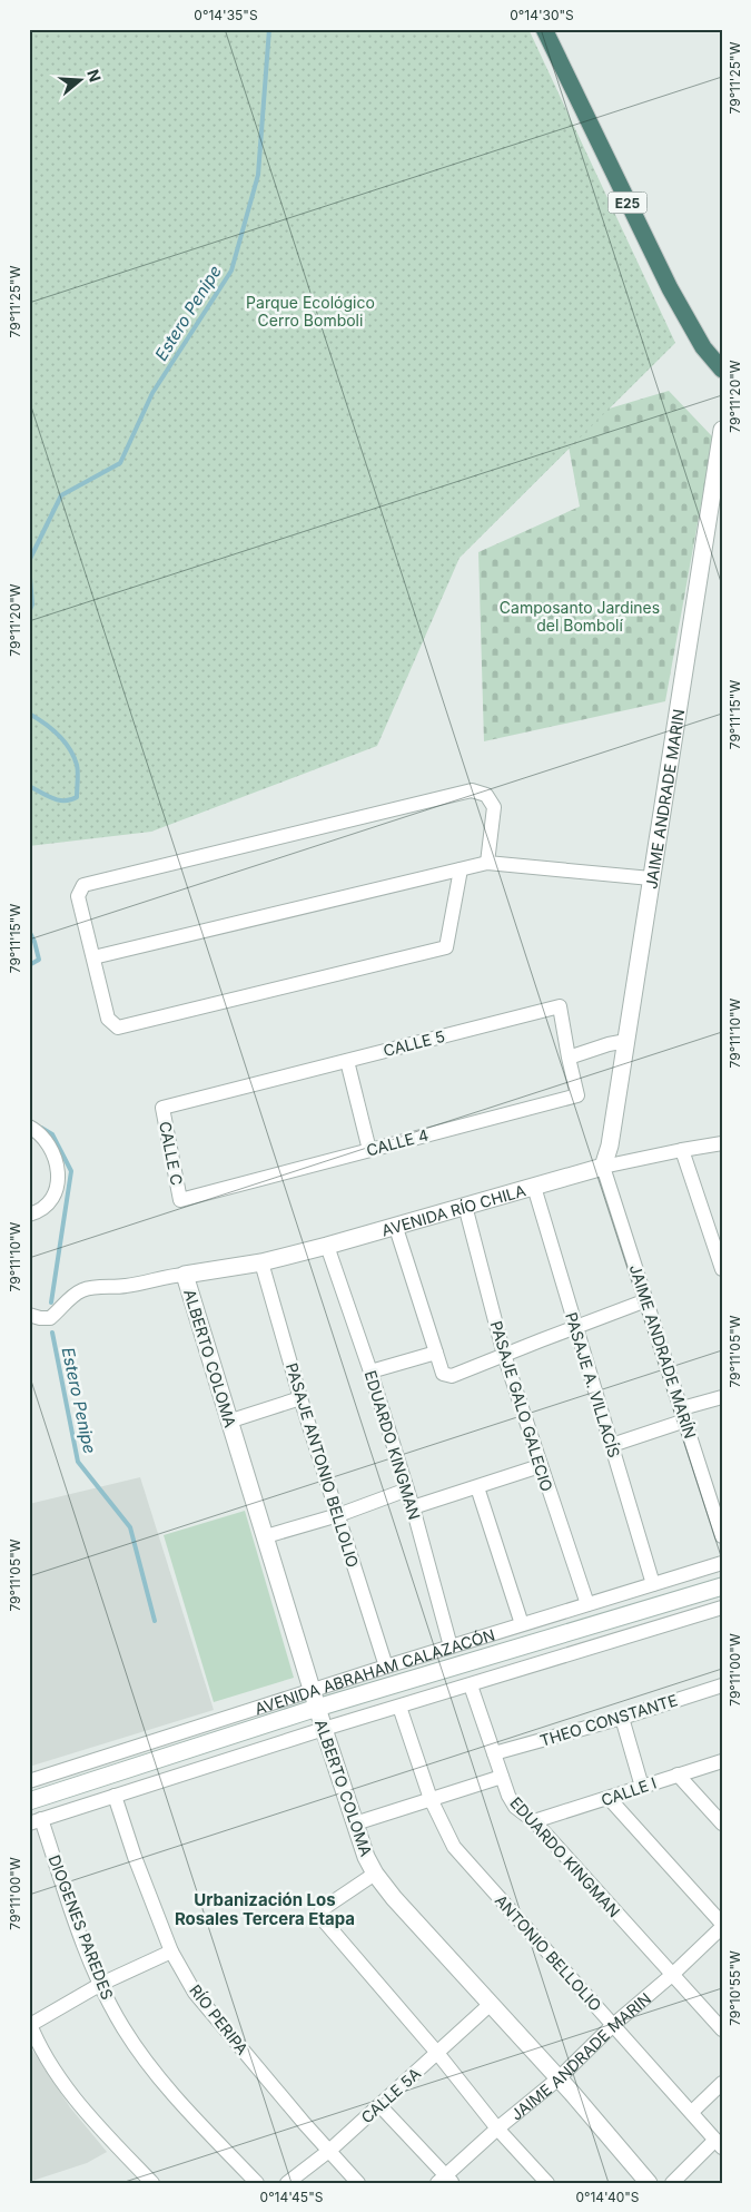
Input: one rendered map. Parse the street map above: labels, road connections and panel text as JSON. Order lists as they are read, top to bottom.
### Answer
{
  "streets": {
    "highway": ["E25"],
    "street": [
      "JAIME ANDRADE MARIN",
      "CALLE 5",
      "CALLE 4",
      "CALLE C",
      "AVENIDA RÍO CHILA",
      "JAIME ANDRADE MARÍN",
      "ALBERTO COLOMA",
      "PASAJE A. VILLACÍS",
      "PASAJE GALO GALECIO",
      "EDUARDO KINGMAN",
      "PASAJE ANTONIO BELLOLIO",
      "AVENIDA ABRAHAM CALAZACÓN",
      "THEO CONSTANTE",
      "CALLE I",
      "DIOGENES PAREDES",
      "ANTONIO BELLOLIO",
      "RÍO PERIPA",
      "CALLE 5A"
    ]
  },
  "crossings": [
    ["JAIME ANDRADE MARIN", "AVENIDA RÍO CHILA"],
    ["JAIME ANDRADE MARIN", "JAIME ANDRADE MARÍN"],
    ["JAIME ANDRADE MARIN", "ALBERTO COLOMA"],
    ["JAIME ANDRADE MARIN", "EDUARDO KINGMAN"],
    ["JAIME ANDRADE MARIN", "ANTONIO BELLOLIO"],
    ["CALLE 5", "CALLE 4"],
    ["CALLE 5", "CALLE C"],
    ["CALLE 4", "CALLE C"],
    ["AVENIDA RÍO CHILA", "JAIME ANDRADE MARÍN"],
    ["AVENIDA RÍO CHILA", "ALBERTO COLOMA"],
    ["AVENIDA RÍO CHILA", "PASAJE A. VILLACÍS"],
    ["AVENIDA RÍO CHILA", "PASAJE GALO GALECIO"],
    ["AVENIDA RÍO CHILA", "EDUARDO KINGMAN"],
    ["AVENIDA RÍO CHILA", "PASAJE ANTONIO BELLOLIO"],
    ["ALBERTO COLOMA", "AVENIDA ABRAHAM CALAZACÓN"],
    ["ALBERTO COLOMA", "CALLE 5A"],
    ["PASAJE A. VILLACÍS", "AVENIDA ABRAHAM CALAZACÓN"],
    ["PASAJE GALO GALECIO", "AVENIDA ABRAHAM CALAZACÓN"],
    ["EDUARDO KINGMAN", "AVENIDA ABRAHAM CALAZACÓN"],
    ["EDUARDO KINGMAN", "THEO CONSTANTE"],
    ["EDUARDO KINGMAN", "CALLE I"],
    ["PASAJE ANTONIO BELLOLIO", "AVENIDA ABRAHAM CALAZACÓN"],
    ["RÍO PERIPA", "CALLE 5A"]
  ],
  "districts": ["Urbanización Los Rosales Tercera Etapa"],
  "water": ["Estero Penipe"],
  "parks": ["Parque Ecológico Cerro Bomboli", "Camposanto Jardines del Bombolí"],
  "north": "right",
  "coordinates": [
    "0°14'35\"S",
    "0°14'30\"S",
    "79°11'25\"W",
    "79°11'20\"W",
    "79°11'15\"W",
    "79°11'10\"W",
    "79°11'05\"W",
    "79°11'00\"W",
    "79°10'55\"W",
    "0°14'45\"S",
    "0°14'40\"S"
  ]
}
